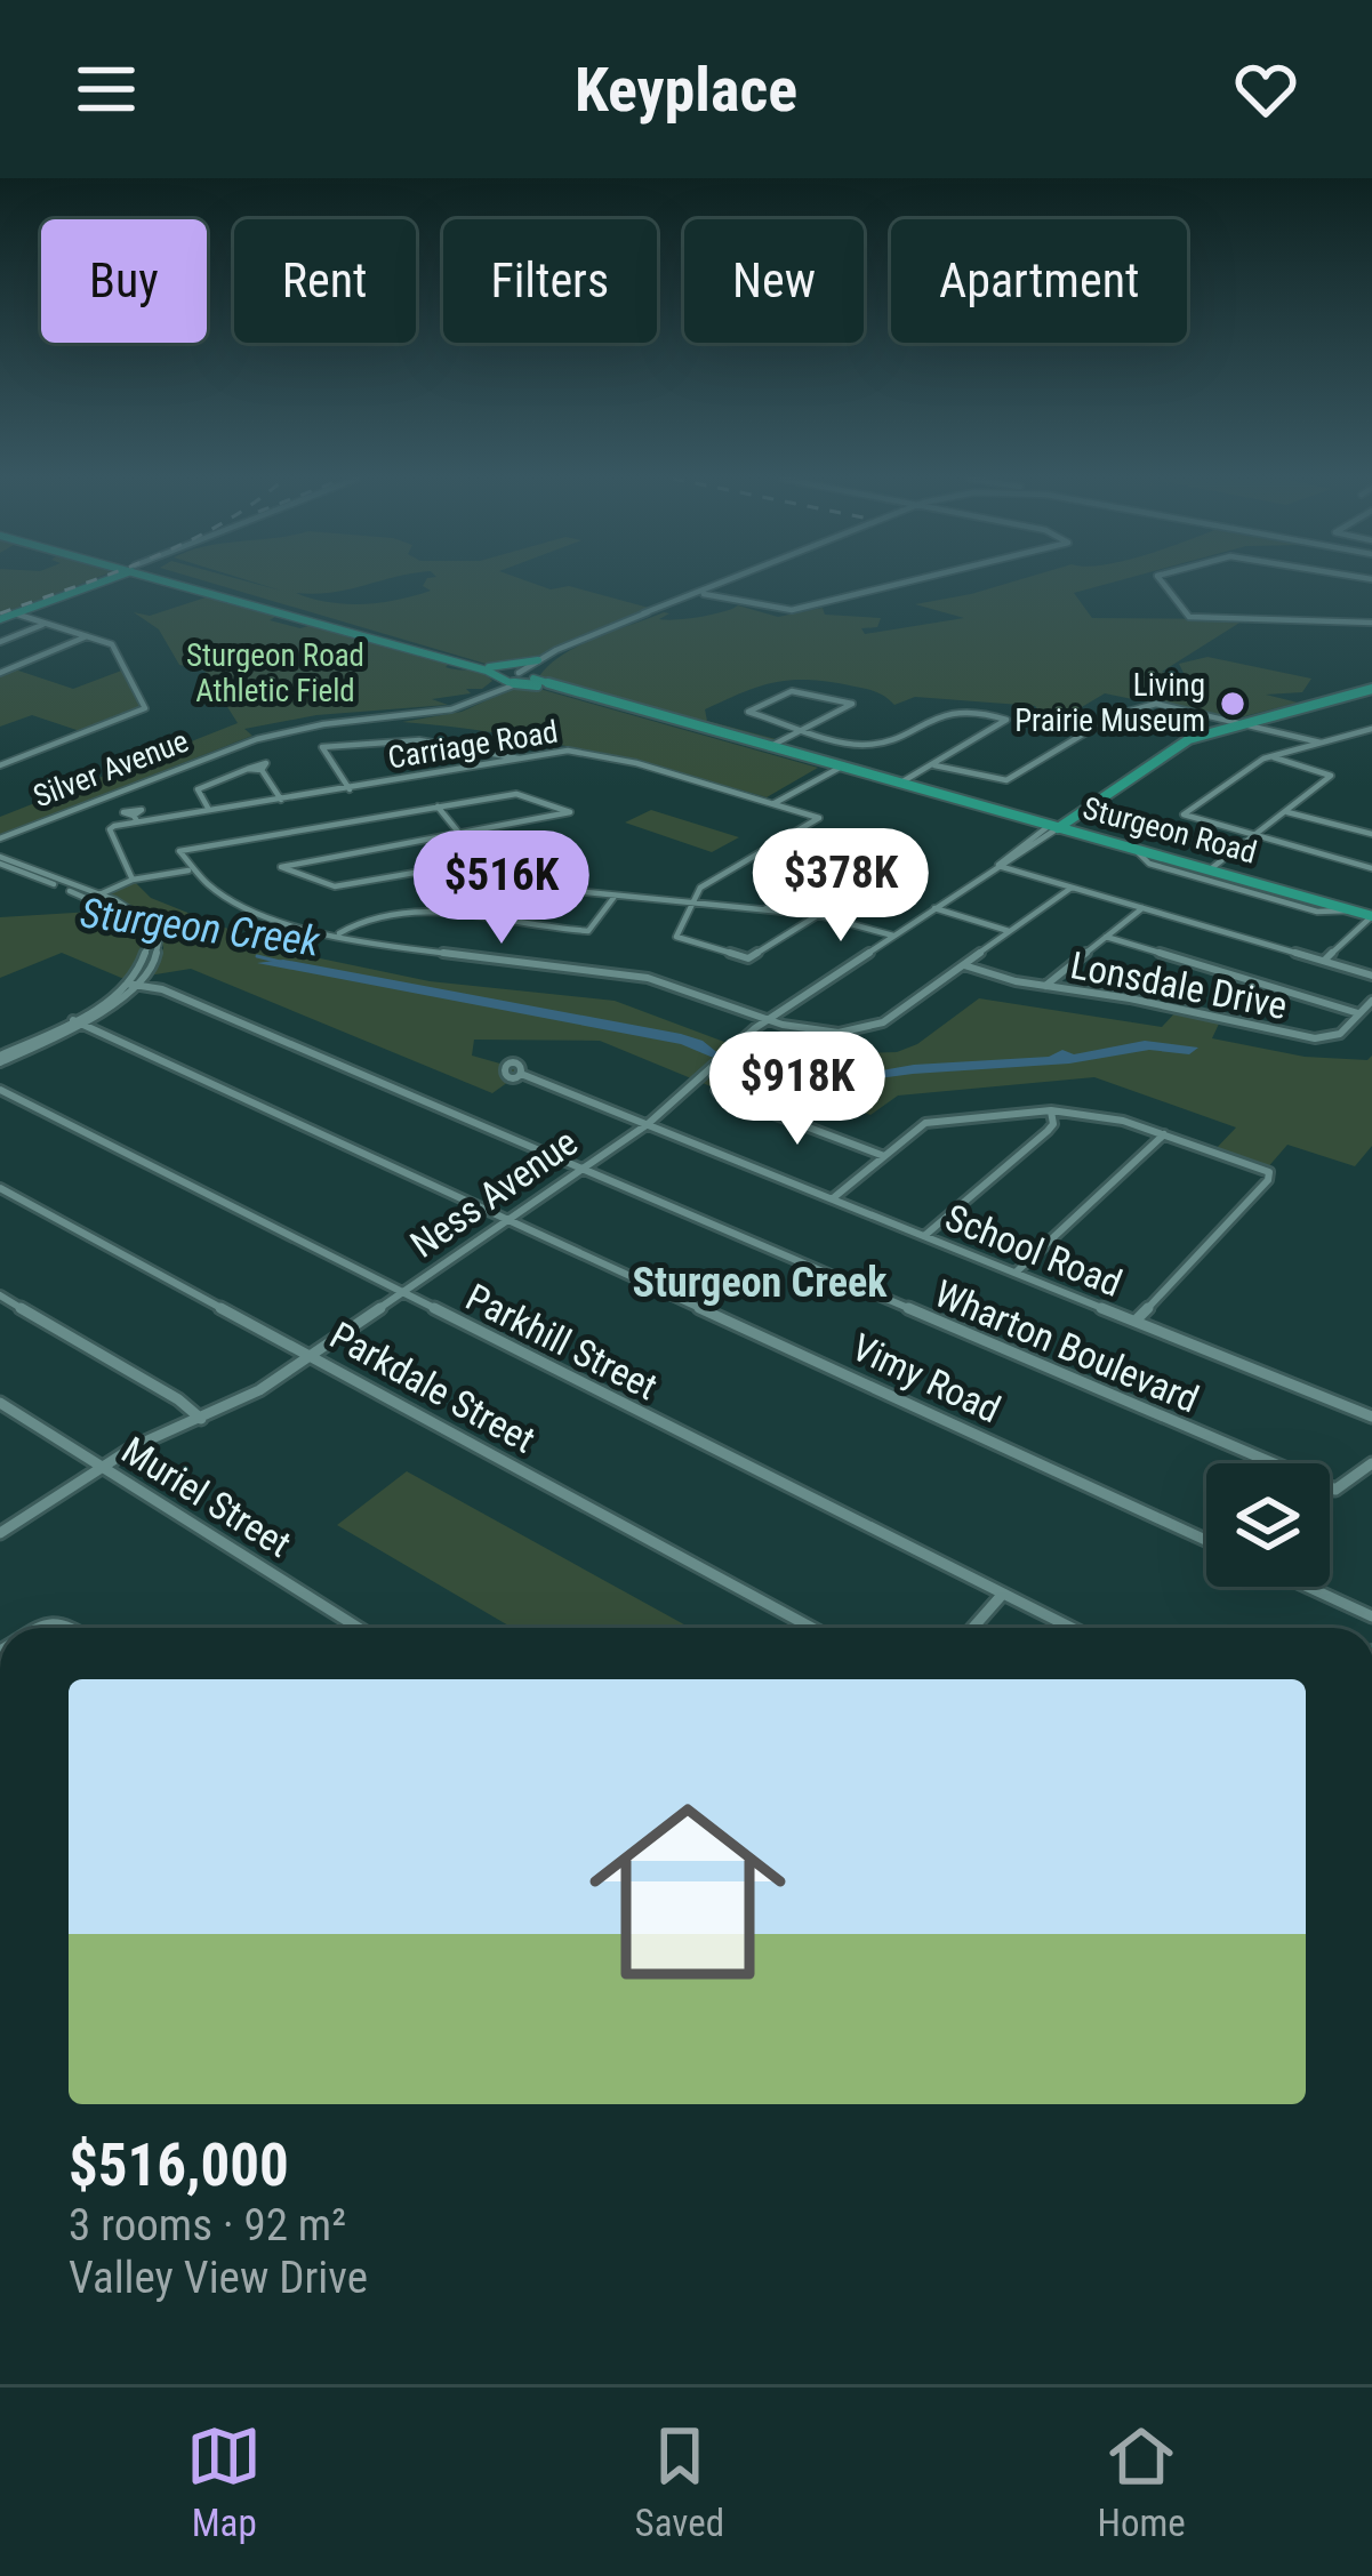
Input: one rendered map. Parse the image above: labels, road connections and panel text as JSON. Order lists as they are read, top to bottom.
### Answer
{
  "streets": {
    "main road": ["Sturgeon Road", "Ness Avenue"],
    "street": [
      "Carriage Road",
      "Silver Avenue",
      "Lonsdale Drive",
      "School Road",
      "Parkhill Street",
      "Wharton Boulevard",
      "Vimy Road",
      "Parkdale Street",
      "Muriel Street"
    ]
  },
  "crossings": [
    ["Silver Avenue", "Sturgeon Road"],
    ["Sturgeon Road", "Ness Avenue"],
    ["Ness Avenue", "School Road"],
    ["Ness Avenue", "Parkhill Street"],
    ["Ness Avenue", "Wharton Boulevard"],
    ["Ness Avenue", "Vimy Road"],
    ["Ness Avenue", "Parkdale Street"],
    ["Ness Avenue", "Muriel Street"]
  ],
  "districts": ["Sturgeon Creek"],
  "water": ["Sturgeon Creek"],
  "parks": ["Sturgeon Road Athletic Field"],
  "places": ["Living Prairie Museum"],
  "page": {
    "header": "Keyplace",
    "chip": [
      "Buy",
      "Rent",
      "Filters",
      "New",
      "Apartment"
    ],
    "price": ["$378K", "$516K", "$918K"],
    "list": [
      {
        "name": "$516,000",
        "note": "3 rooms · 92 m² · Valley View Drive"
      }
    ],
    "tabs": ["Map", "Saved", "Home"]
  }
}
